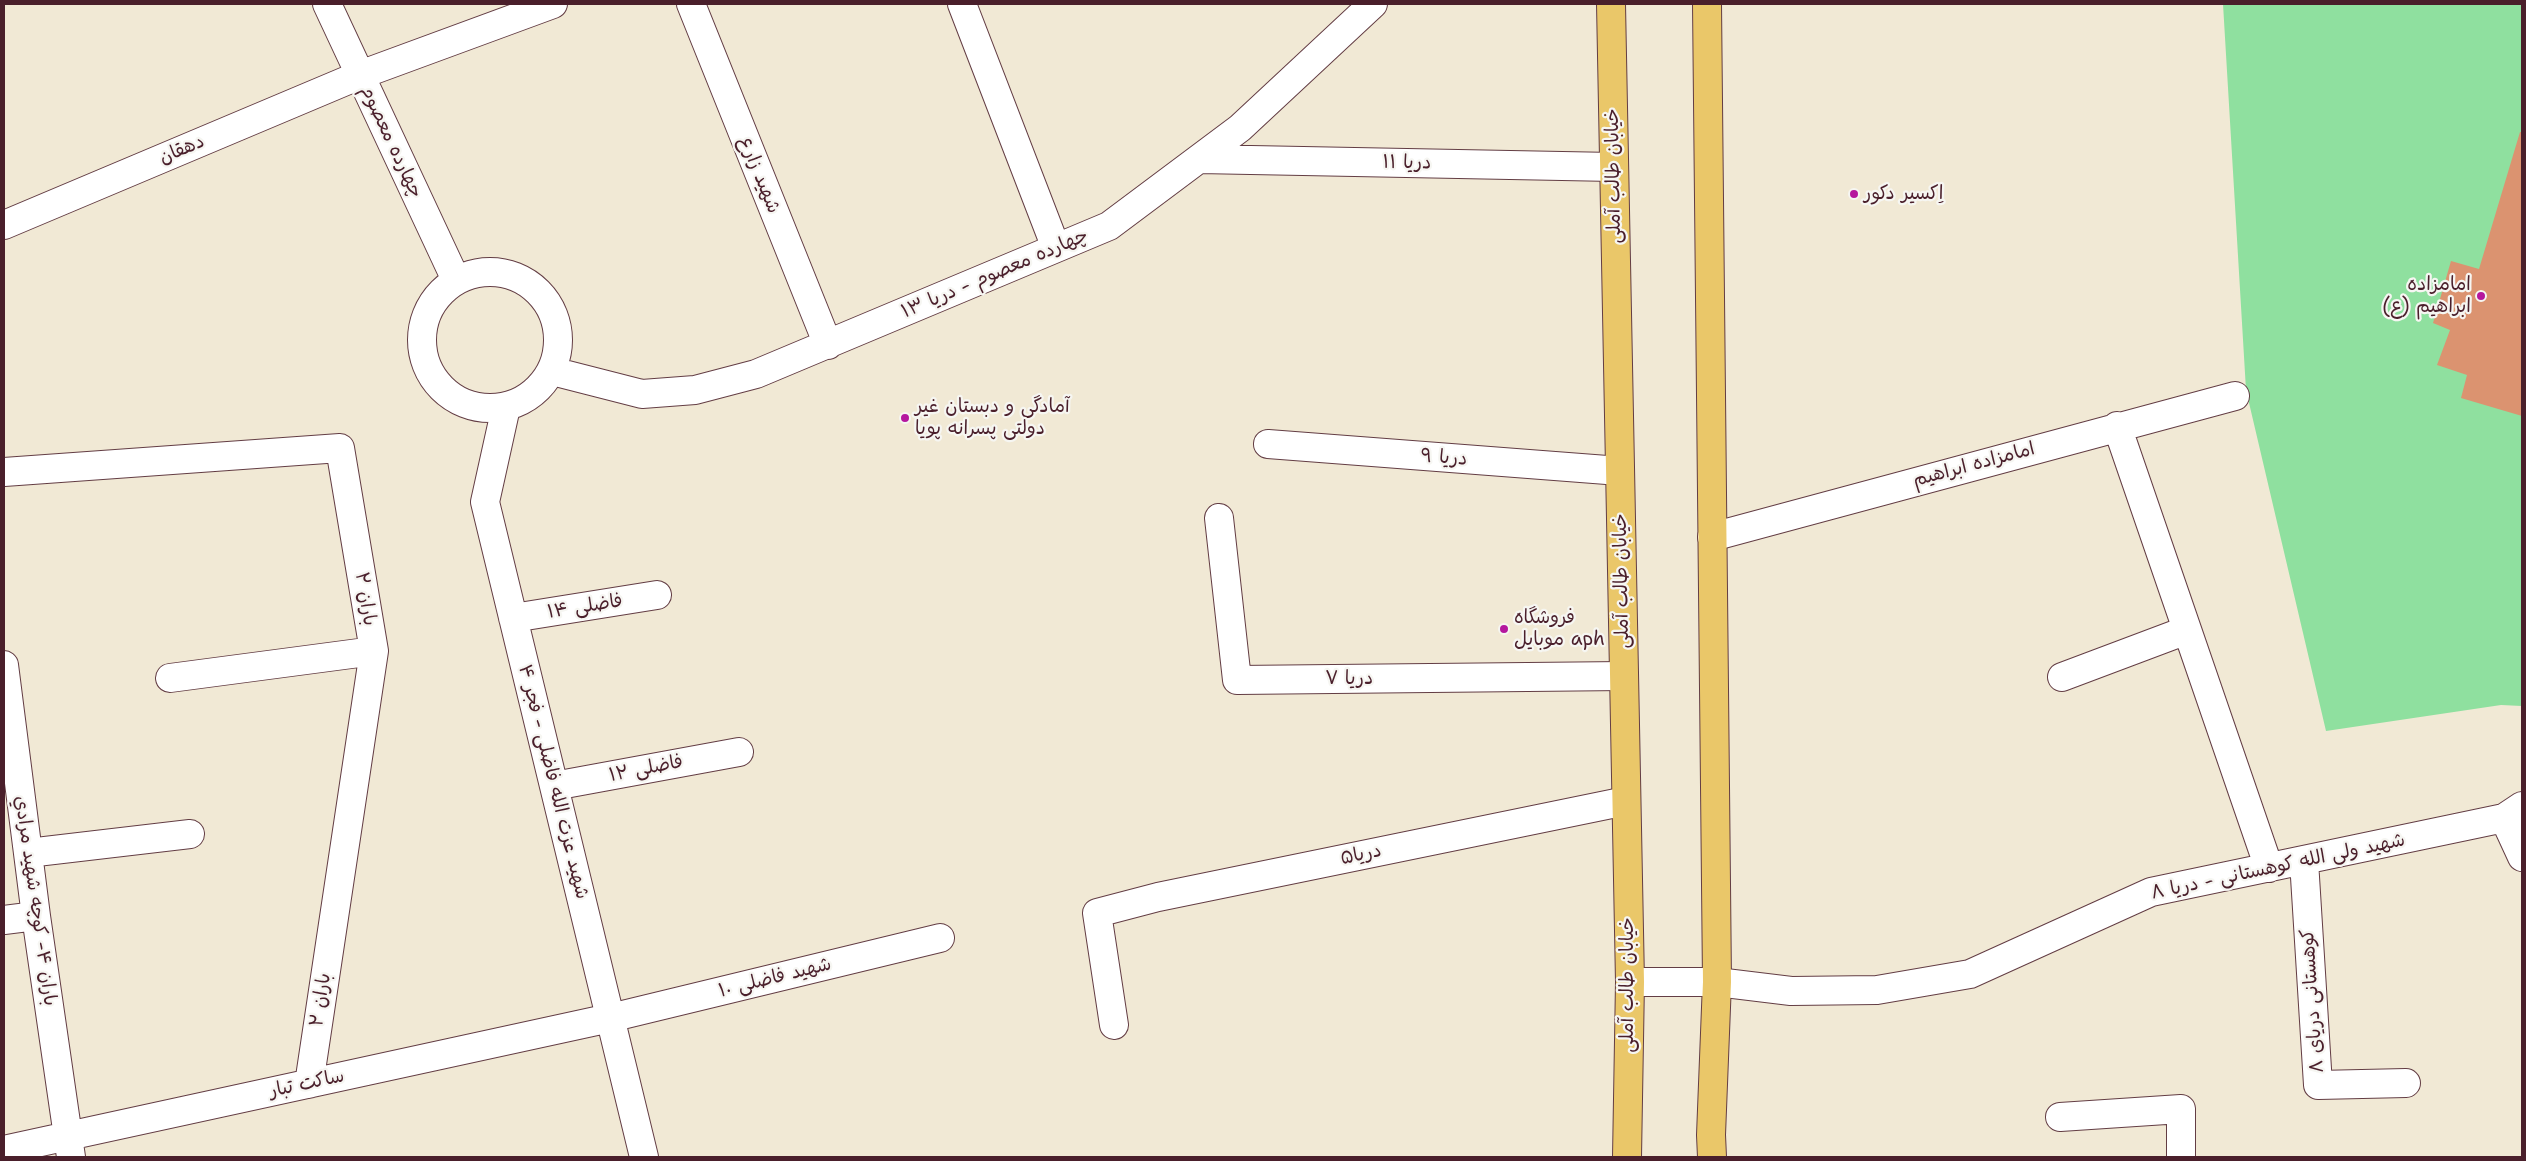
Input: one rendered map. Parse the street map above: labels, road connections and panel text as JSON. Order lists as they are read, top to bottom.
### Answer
{
  "streets": {
    "main road": ["خیابان طالب آملی"],
    "street": [
      "چهارده معصوم",
      "دهقان",
      "دریا ۱۱",
      "شهید زارع",
      "چهارده معصوم - دریا ۱۳",
      "دریا ۹",
      "امامزاده ابراهیم",
      "باران ۲",
      "فاضلی ۱۴",
      "دریا ۷",
      "فاضلی ۱۲",
      "شهید عزت الله فاضلی - فجر ۴",
      "دریا۵",
      "شهید ولی الله کوهستانی - دریا ۸",
      "باران ۴- كوچه شهيد مرادي",
      "شهید فاضلی ۱۰",
      "کوهستانی دریای ۸",
      "ساکت تبار"
    ]
  },
  "crossings": [
    ["چهارده معصوم", "دهقان"],
    ["چهارده معصوم", "چهارده معصوم - دریا ۱۳"],
    ["چهارده معصوم", "شهید عزت الله فاضلی - فجر ۴"],
    ["دریا ۱۱", "خیابان طالب آملی"],
    ["دریا ۱۱", "چهارده معصوم - دریا ۱۳"],
    ["شهید زارع", "چهارده معصوم - دریا ۱۳"],
    ["خیابان طالب آملی", "دریا ۹"],
    ["خیابان طالب آملی", "دریا ۷"],
    ["خیابان طالب آملی", "دریا۵"],
    ["خیابان طالب آملی", "شهید ولی الله کوهستانی - دریا ۸"],
    ["چهارده معصوم - دریا ۱۳", "شهید عزت الله فاضلی - فجر ۴"],
    ["باران ۲", "ساکت تبار"],
    ["فاضلی ۱۴", "شهید عزت الله فاضلی - فجر ۴"],
    ["فاضلی ۱۲", "شهید عزت الله فاضلی - فجر ۴"],
    ["شهید عزت الله فاضلی - فجر ۴", "شهید فاضلی ۱۰"],
    ["شهید عزت الله فاضلی - فجر ۴", "ساکت تبار"],
    ["شهید ولی الله کوهستانی - دریا ۸", "کوهستانی دریای ۸"],
    ["باران ۴- كوچه شهيد مرادي", "ساکت تبار"],
    ["شهید فاضلی ۱۰", "ساکت تبار"]
  ],
  "places": [
    "اِکسیر دکور",
    "امامزاده ابراهیم (ع)",
    "آمادگی و دبستان غیر دولتی پسرانه پویا",
    "فروشگاه موبایل aph"
  ]
}
